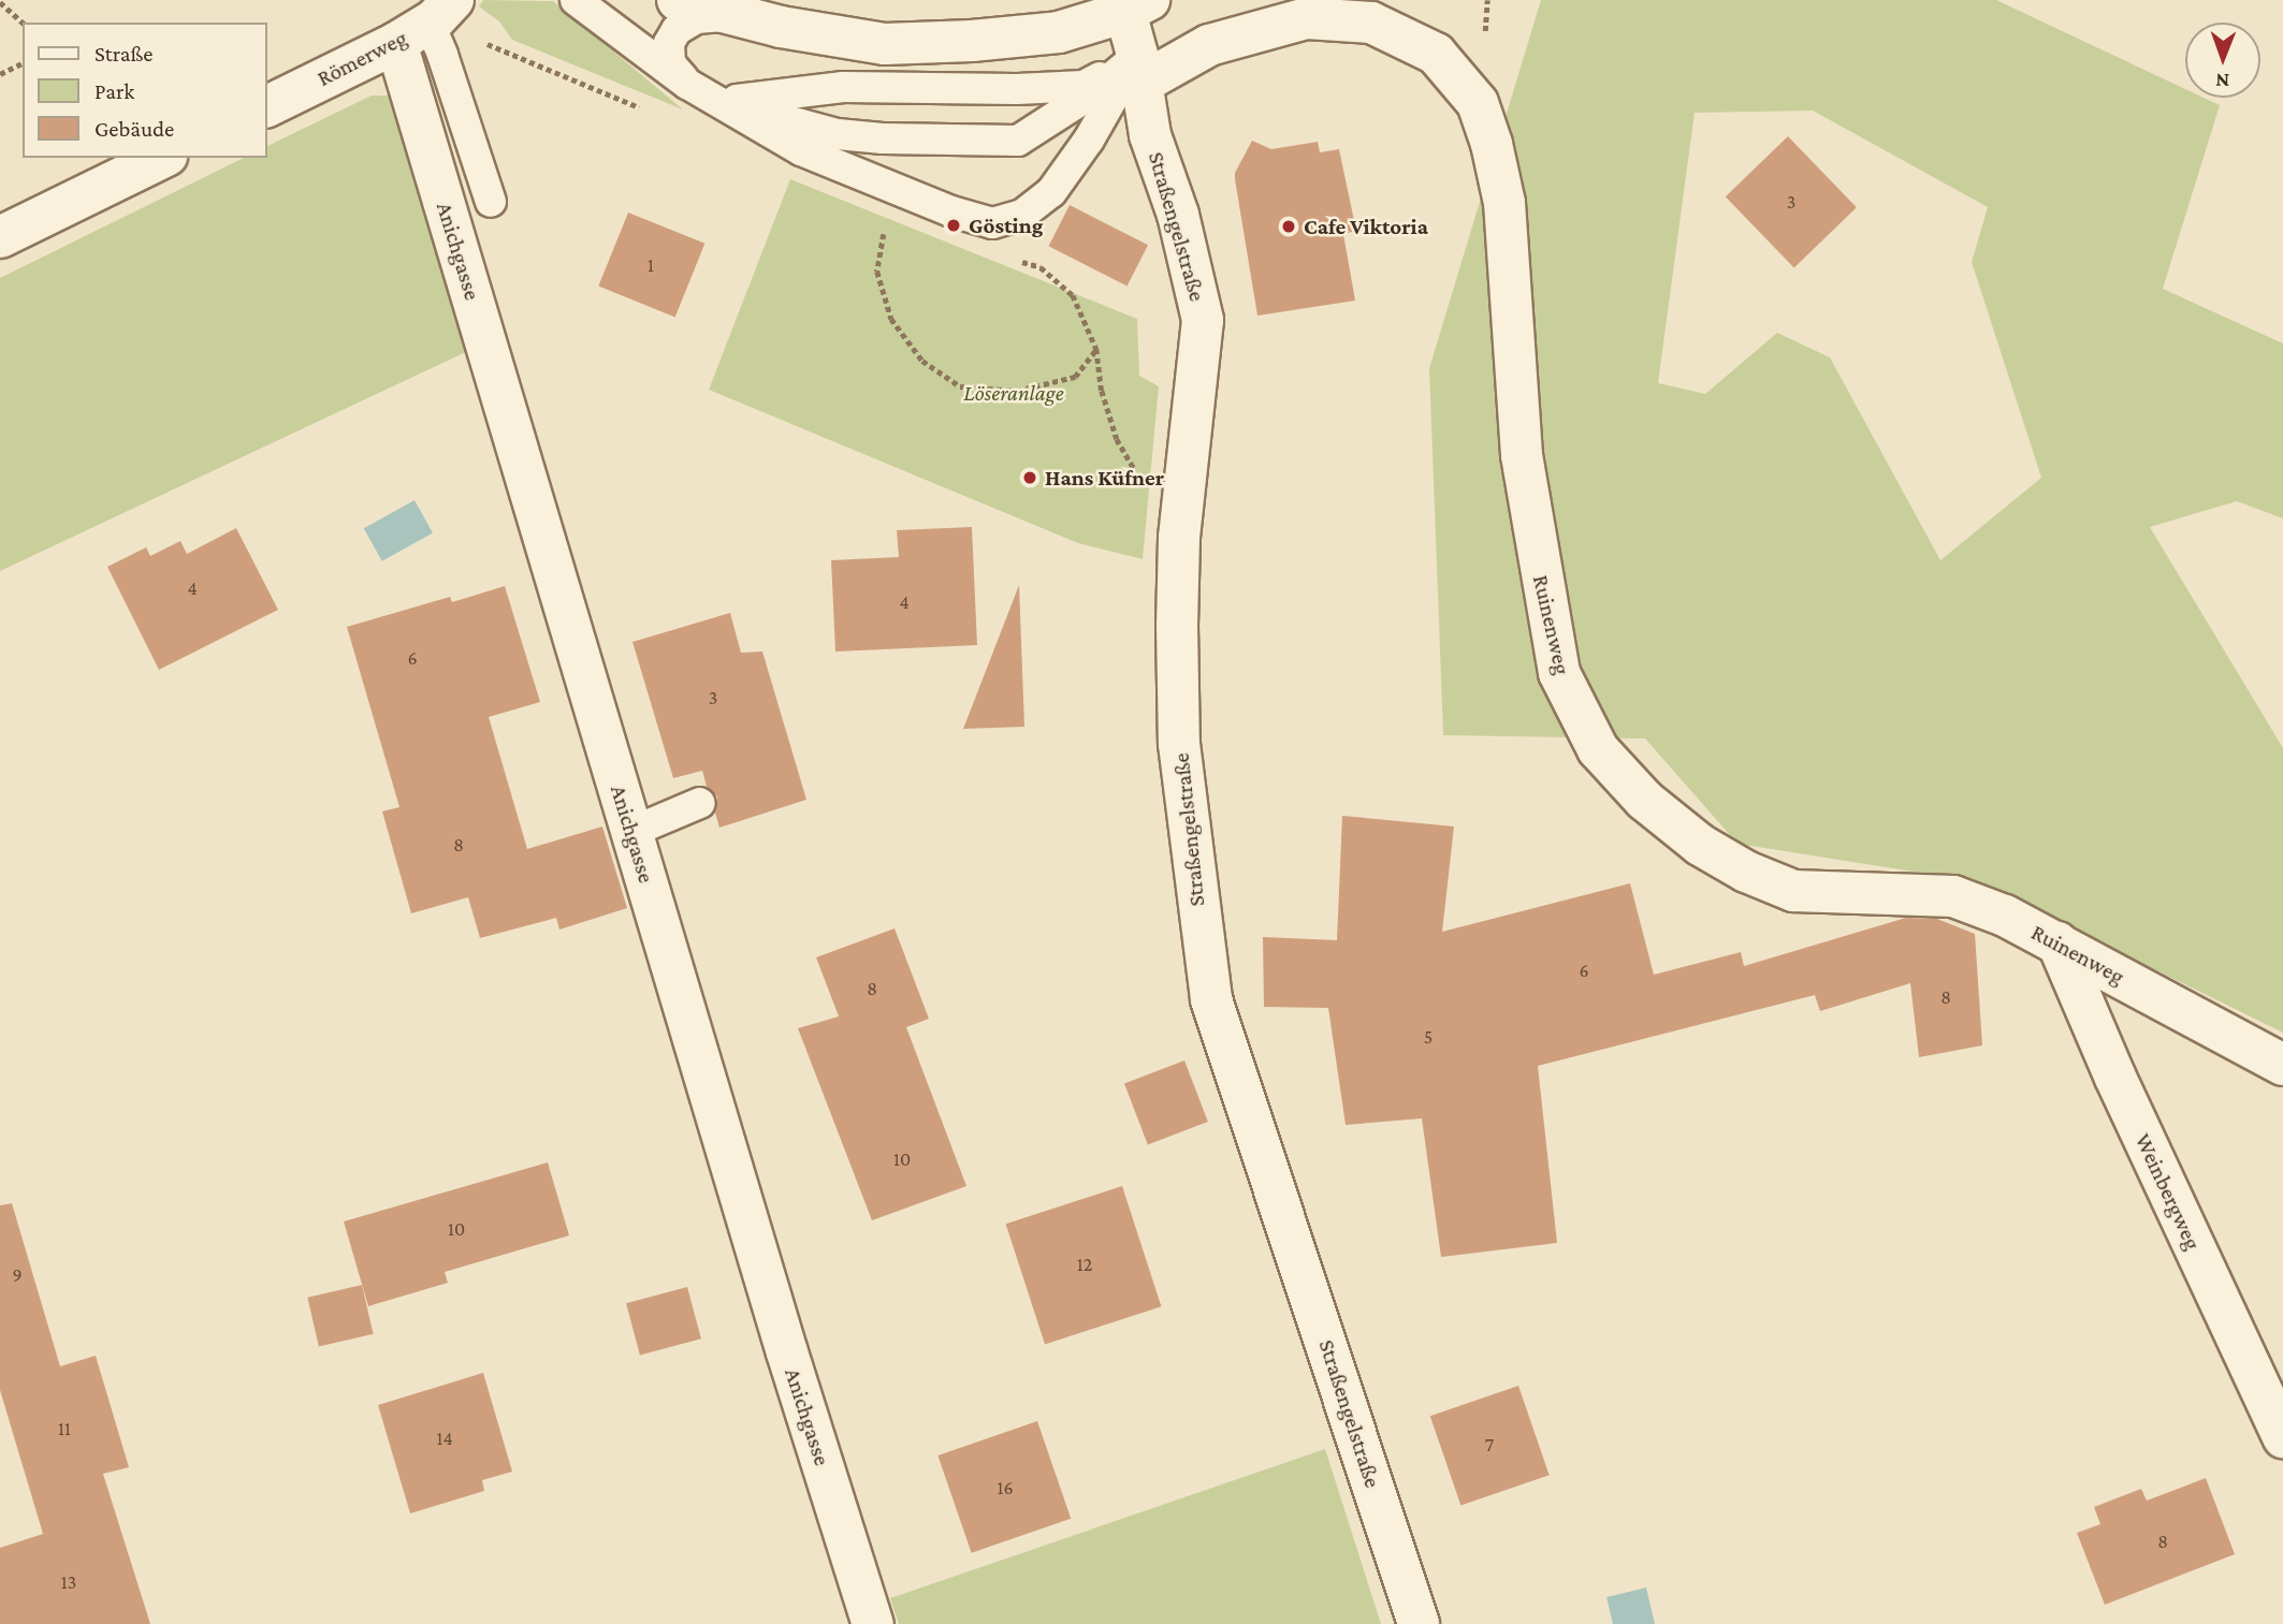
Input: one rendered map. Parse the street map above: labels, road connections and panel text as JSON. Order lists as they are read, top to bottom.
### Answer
{
  "streets": {
    "street": [
      "Römerweg",
      "Straßengelstraße",
      "Anichgasse",
      "Ruinenweg",
      "Weinbergweg"
    ]
  },
  "crossings": [
    ["Römerweg", "Anichgasse"],
    ["Straßengelstraße", "Ruinenweg"],
    ["Ruinenweg", "Weinbergweg"]
  ],
  "parks": ["Löseranlage"],
  "places": ["Gösting", "Cafe Viktoria", "Hans Küfner"],
  "house_numbers": [
    "3",
    "1",
    "4",
    "4",
    "6",
    "3",
    "8",
    "6",
    "8",
    "8",
    "5",
    "10",
    "10",
    "12",
    "9",
    "11",
    "14",
    "7",
    "16",
    "8",
    "13"
  ],
  "legend": ["Straße", "Park", "Gebäude"],
  "north": "bottom"
}
